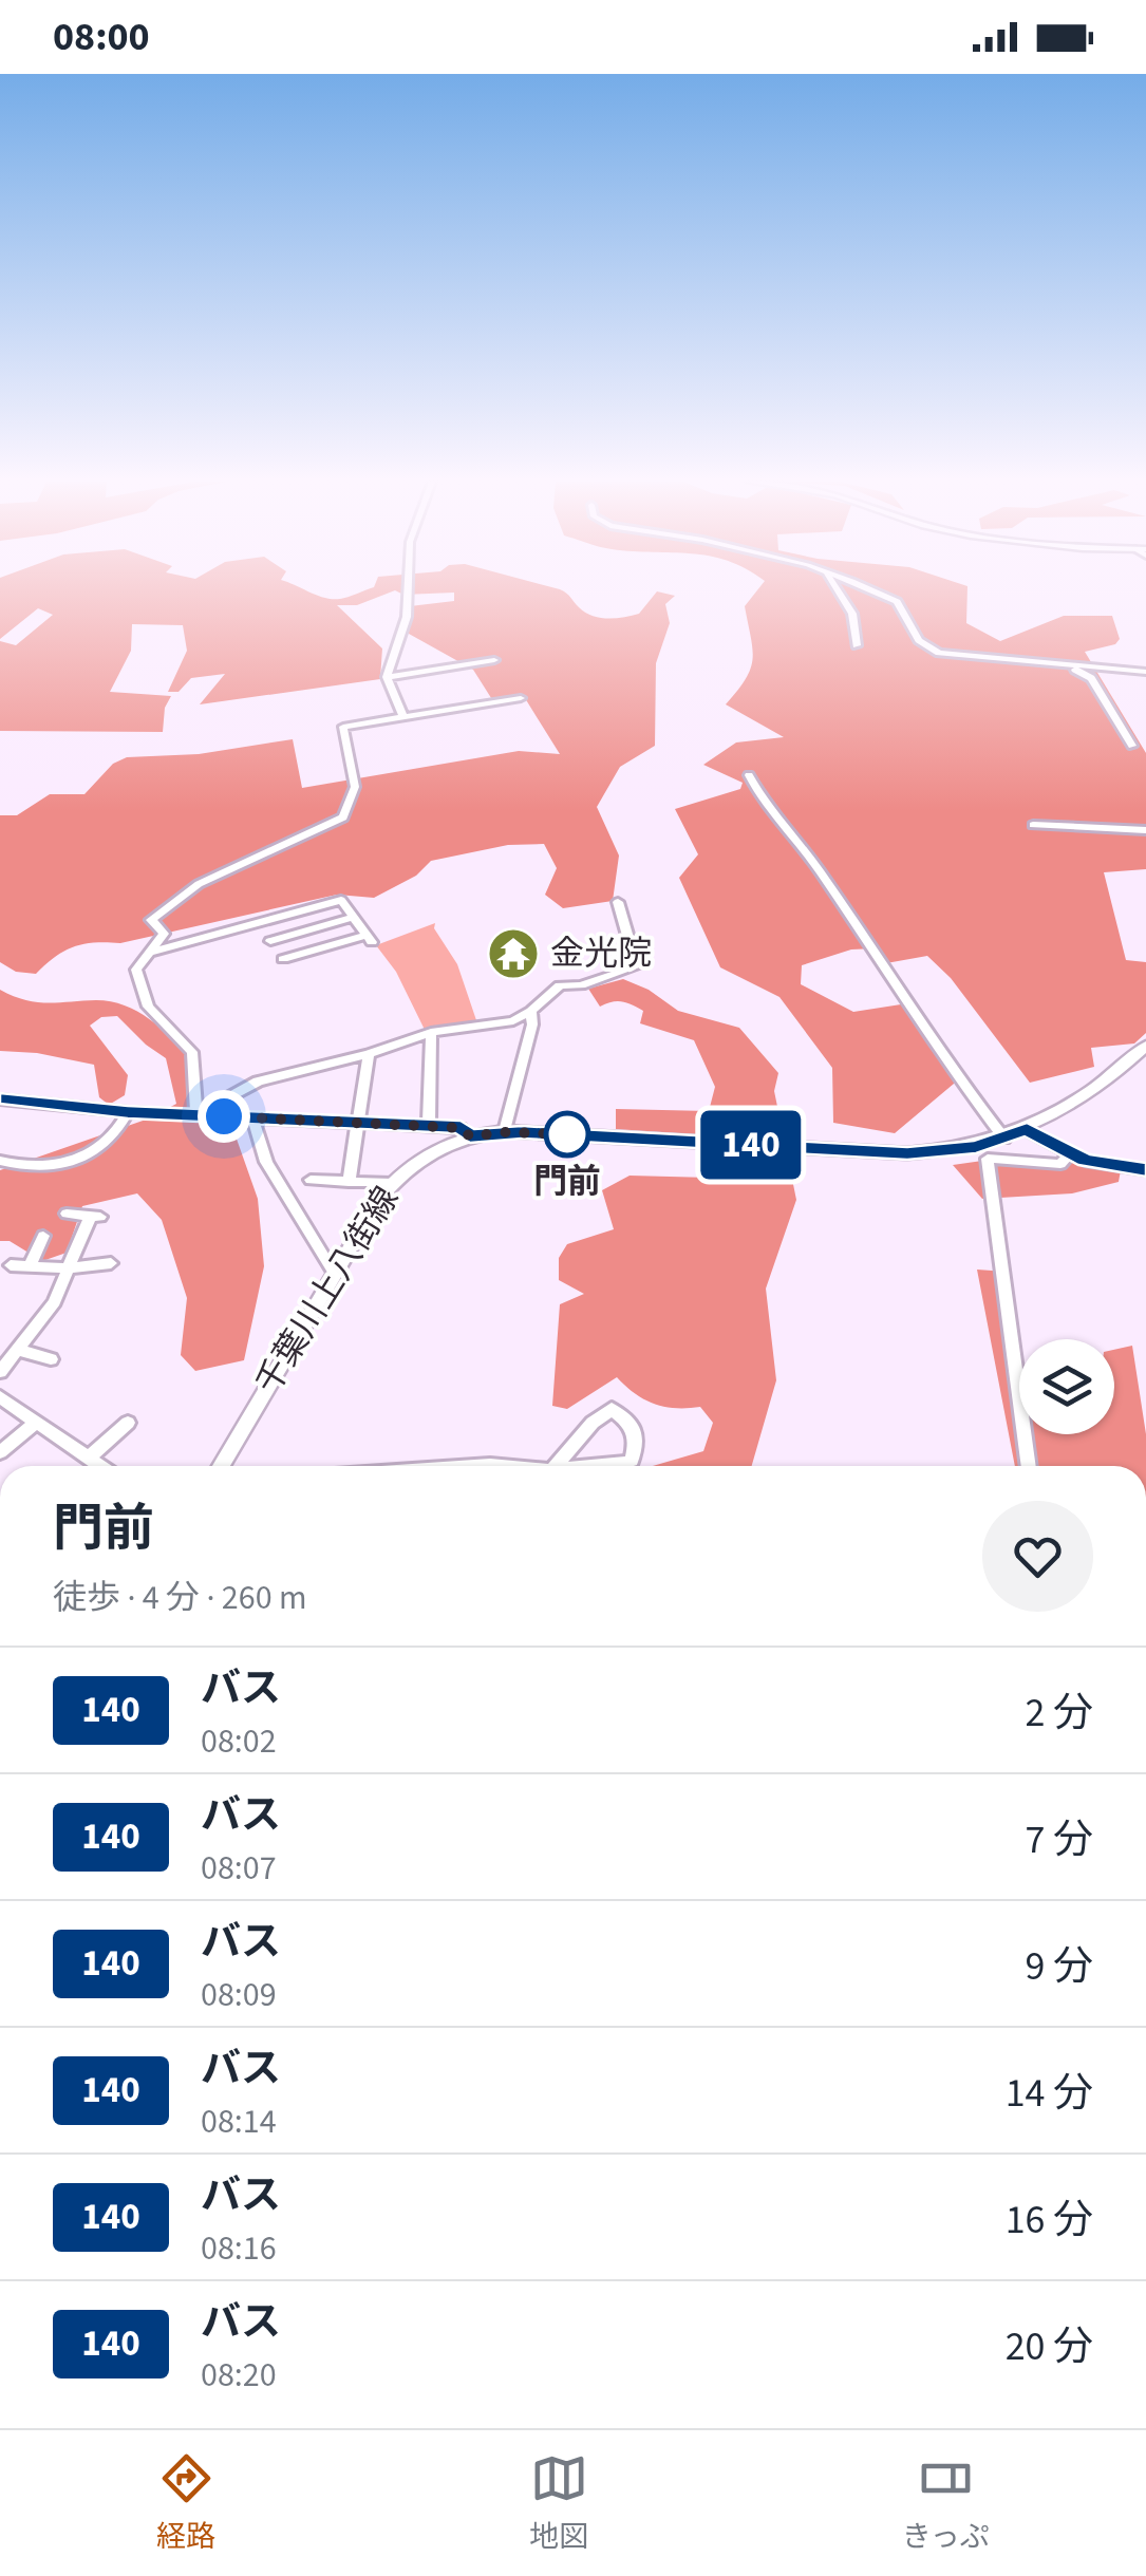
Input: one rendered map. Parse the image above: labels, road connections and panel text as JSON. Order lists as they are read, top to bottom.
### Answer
{
  "streets": {
    "main road": ["千葉川上八街線"]
  },
  "places": {
    "temple": ["金光院"],
    "other": ["門前"]
  },
  "lines": ["bus line 140"],
  "page": {
    "status": "08:00",
    "on_map": "140",
    "heading": ["門前", "徒歩 · 4 分 · 260 m"],
    "list": [
      {
        "mark": "140",
        "name": "バス",
        "note": "08:02",
        "value": "2 分"
      },
      {
        "mark": "140",
        "name": "バス",
        "note": "08:07",
        "value": "7 分"
      },
      {
        "mark": "140",
        "name": "バス",
        "note": "08:09",
        "value": "9 分"
      },
      {
        "mark": "140",
        "name": "バス",
        "note": "08:14",
        "value": "14 分"
      },
      {
        "mark": "140",
        "name": "バス",
        "note": "08:16",
        "value": "16 分"
      },
      {
        "mark": "140",
        "name": "バス",
        "note": "08:20",
        "value": "20 分"
      }
    ],
    "tabs": ["経路", "地図", "きっぷ"]
  }
}
